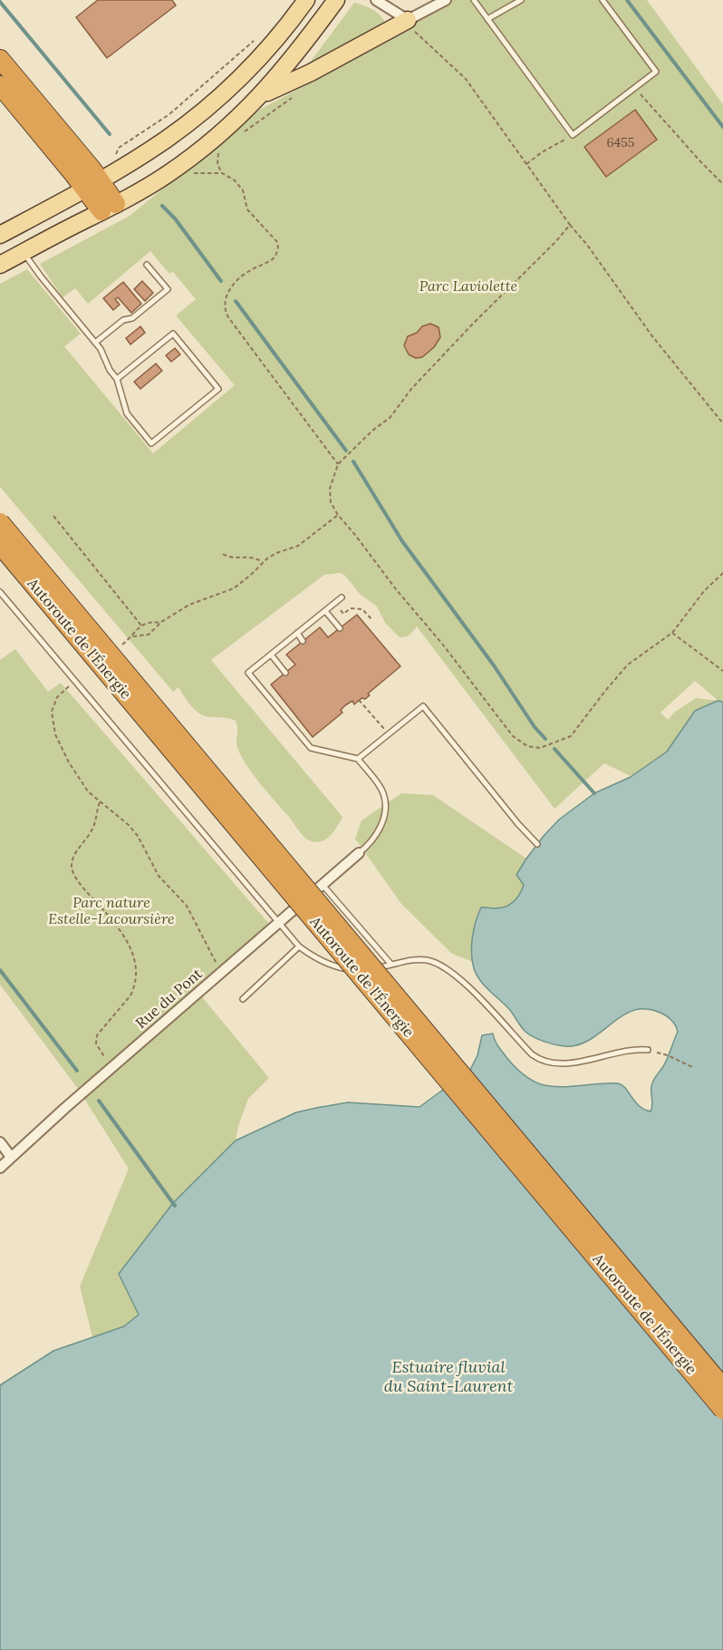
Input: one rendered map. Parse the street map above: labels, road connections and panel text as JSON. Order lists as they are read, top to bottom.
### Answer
{
  "streets": {
    "highway": ["Autoroute de l'Énergie"],
    "street": ["Rue du Pont"]
  },
  "water": ["Estuaire fluvial du Saint-Laurent"],
  "parks": ["Parc Laviolette", "Parc nature Estelle-Lacoursière"],
  "house_numbers": ["6455"]
}
